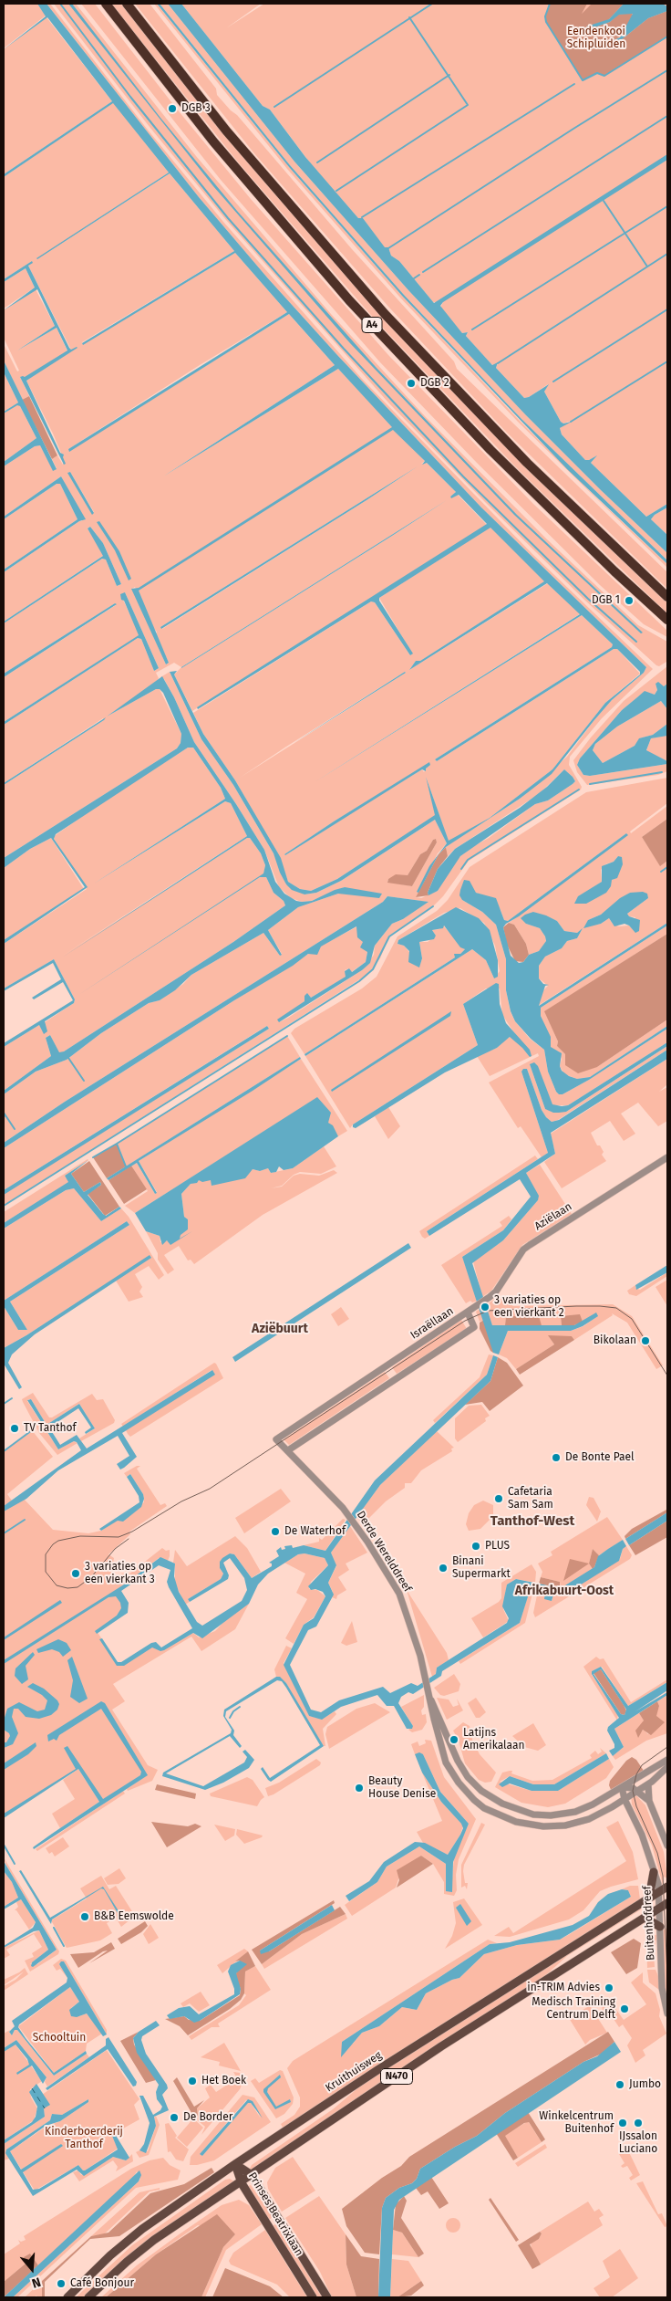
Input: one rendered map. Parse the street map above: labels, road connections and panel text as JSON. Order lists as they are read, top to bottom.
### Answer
{
  "streets": {
    "highway": ["A4"],
    "main road": ["Kruithuisweg", "N470", "Prinses Beatrixlaan"],
    "street": [
      "Aziëlaan",
      "Israëllaan",
      "Derde Werelddreef",
      "Buitenhofdreef"
    ]
  },
  "crossings": [
    ["Aziëlaan", "Israëllaan"],
    ["Israëllaan", "Derde Werelddreef"],
    ["Derde Werelddreef", "Buitenhofdreef"],
    ["Buitenhofdreef", "Kruithuisweg"],
    ["Buitenhofdreef", "N470"],
    ["Kruithuisweg", "Prinses Beatrixlaan"],
    ["N470", "Prinses Beatrixlaan"]
  ],
  "districts": ["Aziëbuurt", "Tanthof-West", "Afrikabuurt-Oost"],
  "parks": ["Eendenkooi Schipluiden", "Schooltuin", "Kinderboerderij Tanthof"],
  "places": [
    "DGB 3",
    "DGB 2",
    "DGB 1",
    "3 variaties op een vierkant 2",
    "Bikolaan",
    "TV Tanthof",
    "De Bonte Pael",
    "Cafetaria Sam Sam",
    "De Waterhof",
    "PLUS",
    "Binani Supermarkt",
    "3 variaties op een vierkant 3",
    "Latijns Amerikalaan",
    "Beauty House Denise",
    "B&B Eemswolde",
    "in-TRIM Advies",
    "Medisch Training Centrum Delft",
    "Het Boek",
    "Jumbo",
    "De Border",
    "Winkelcentrum Buitenhof",
    "IJssalon Luciano",
    "Café Bonjour"
  ],
  "north": "bottom"
}
